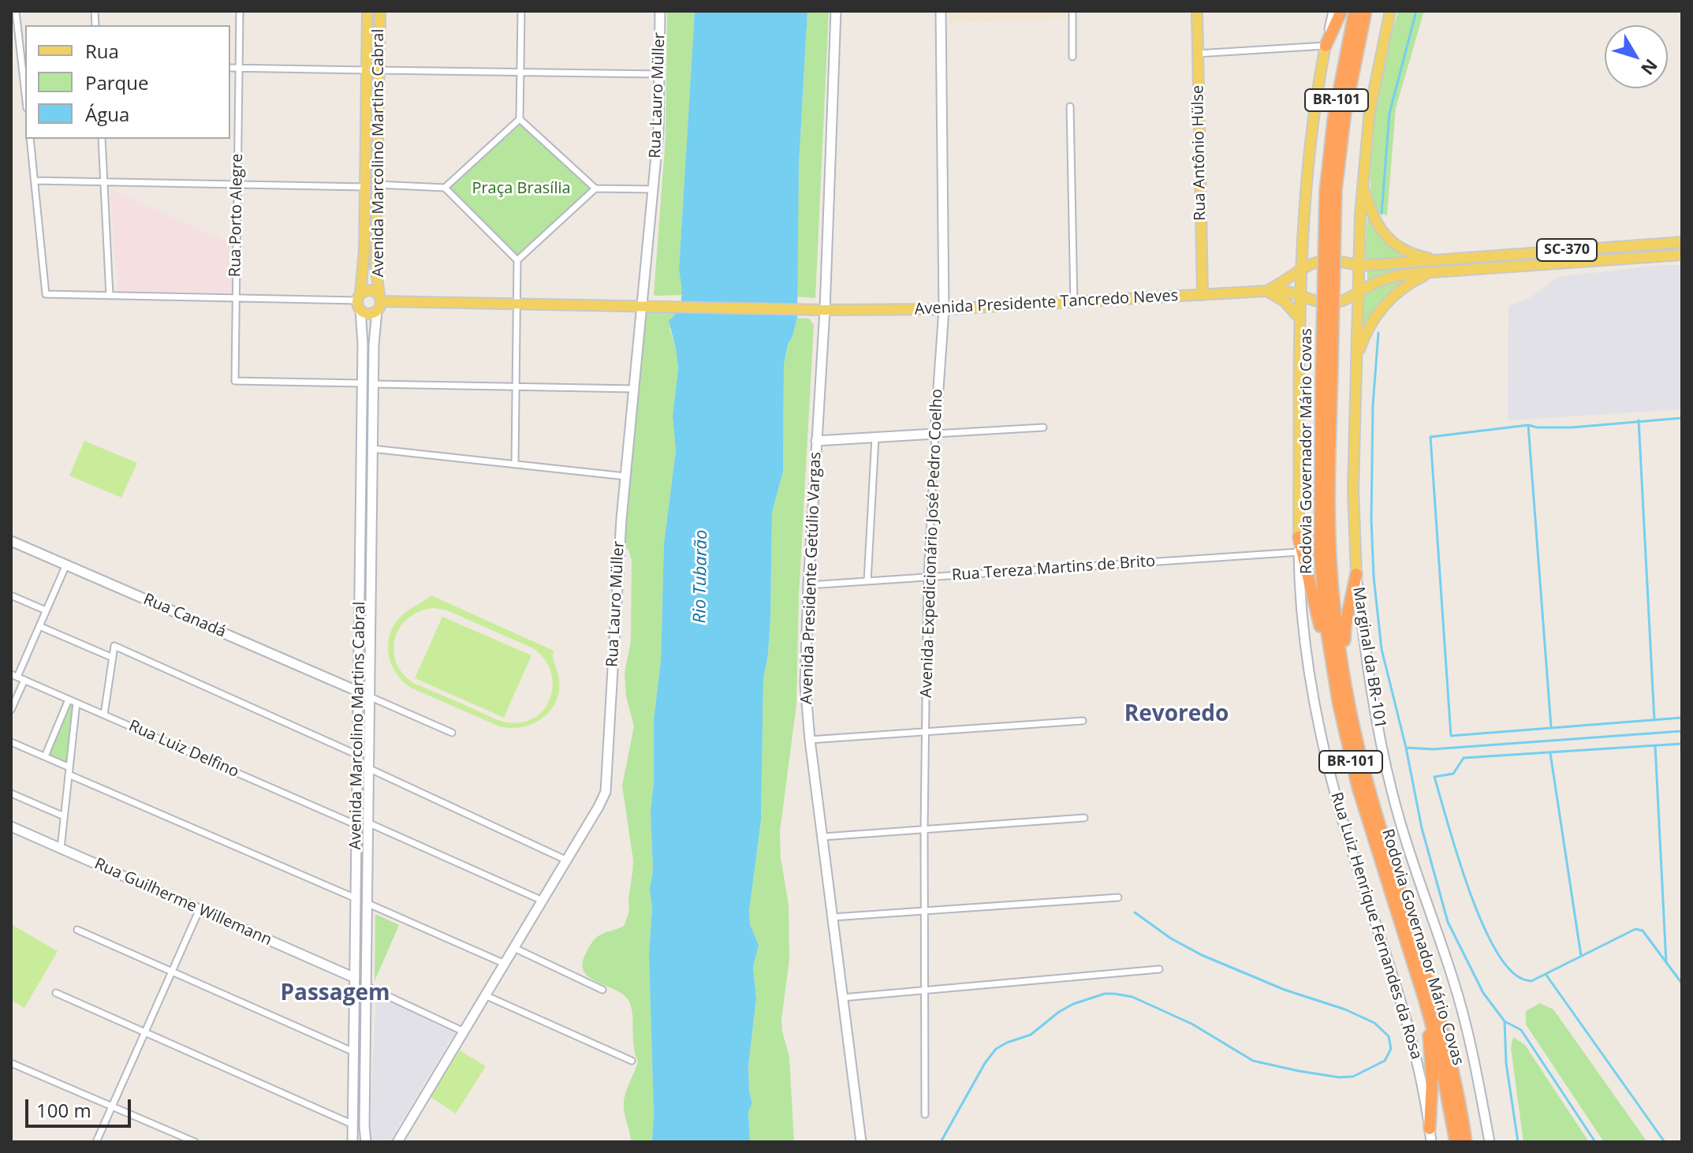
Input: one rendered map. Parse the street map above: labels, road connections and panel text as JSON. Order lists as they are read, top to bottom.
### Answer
{
  "streets": {
    "highway": ["BR-101", "Rodovia Governador Mário Covas"],
    "main road": [
      "Rua Lauro Müller",
      "Avenida Marcolino Martins Cabral",
      "Rua Antônio Hülse",
      "SC-370",
      "Avenida Presidente Tancredo Neves",
      "Avenida Expedicionário José Pedro Coelho",
      "Avenida Presidente Getúlio Vargas",
      "Rua Canadá",
      "Marginal da BR-101",
      "Rua Guilherme Willemann",
      "Rua Luiz Henrique Fernandes da Rosa"
    ],
    "street": ["Rua Porto Alegre", "Rua Tereza Martins de Brito", "Rua Luiz Delfino"]
  },
  "crossings": [
    ["Rua Lauro Müller", "Avenida Presidente Tancredo Neves"],
    ["Avenida Marcolino Martins Cabral", "Rua Porto Alegre"],
    ["Avenida Marcolino Martins Cabral", "Avenida Presidente Tancredo Neves"],
    ["Avenida Marcolino Martins Cabral", "Rua Canadá"],
    ["Avenida Marcolino Martins Cabral", "Rua Luiz Delfino"],
    ["Avenida Marcolino Martins Cabral", "Rua Guilherme Willemann"],
    ["Rua Antônio Hülse", "Avenida Presidente Tancredo Neves"],
    ["SC-370", "Avenida Presidente Tancredo Neves"],
    ["SC-370", "Rua Luiz Henrique Fernandes da Rosa"],
    ["Avenida Presidente Tancredo Neves", "Avenida Expedicionário José Pedro Coelho"],
    ["Avenida Presidente Tancredo Neves", "Avenida Presidente Getúlio Vargas"],
    ["Avenida Presidente Tancredo Neves", "Rua Luiz Henrique Fernandes da Rosa"],
    ["Avenida Expedicionário José Pedro Coelho", "Rua Tereza Martins de Brito"],
    ["Rua Tereza Martins de Brito", "Avenida Presidente Getúlio Vargas"],
    ["Rua Tereza Martins de Brito", "Rua Luiz Henrique Fernandes da Rosa"]
  ],
  "districts": ["Revoredo", "Passagem"],
  "water": ["Rio Tubarão"],
  "parks": ["Praça Brasília"],
  "legend": ["Rua", "Parque", "Água"],
  "scale_bar": "100 m",
  "north": "bottom right"
}
